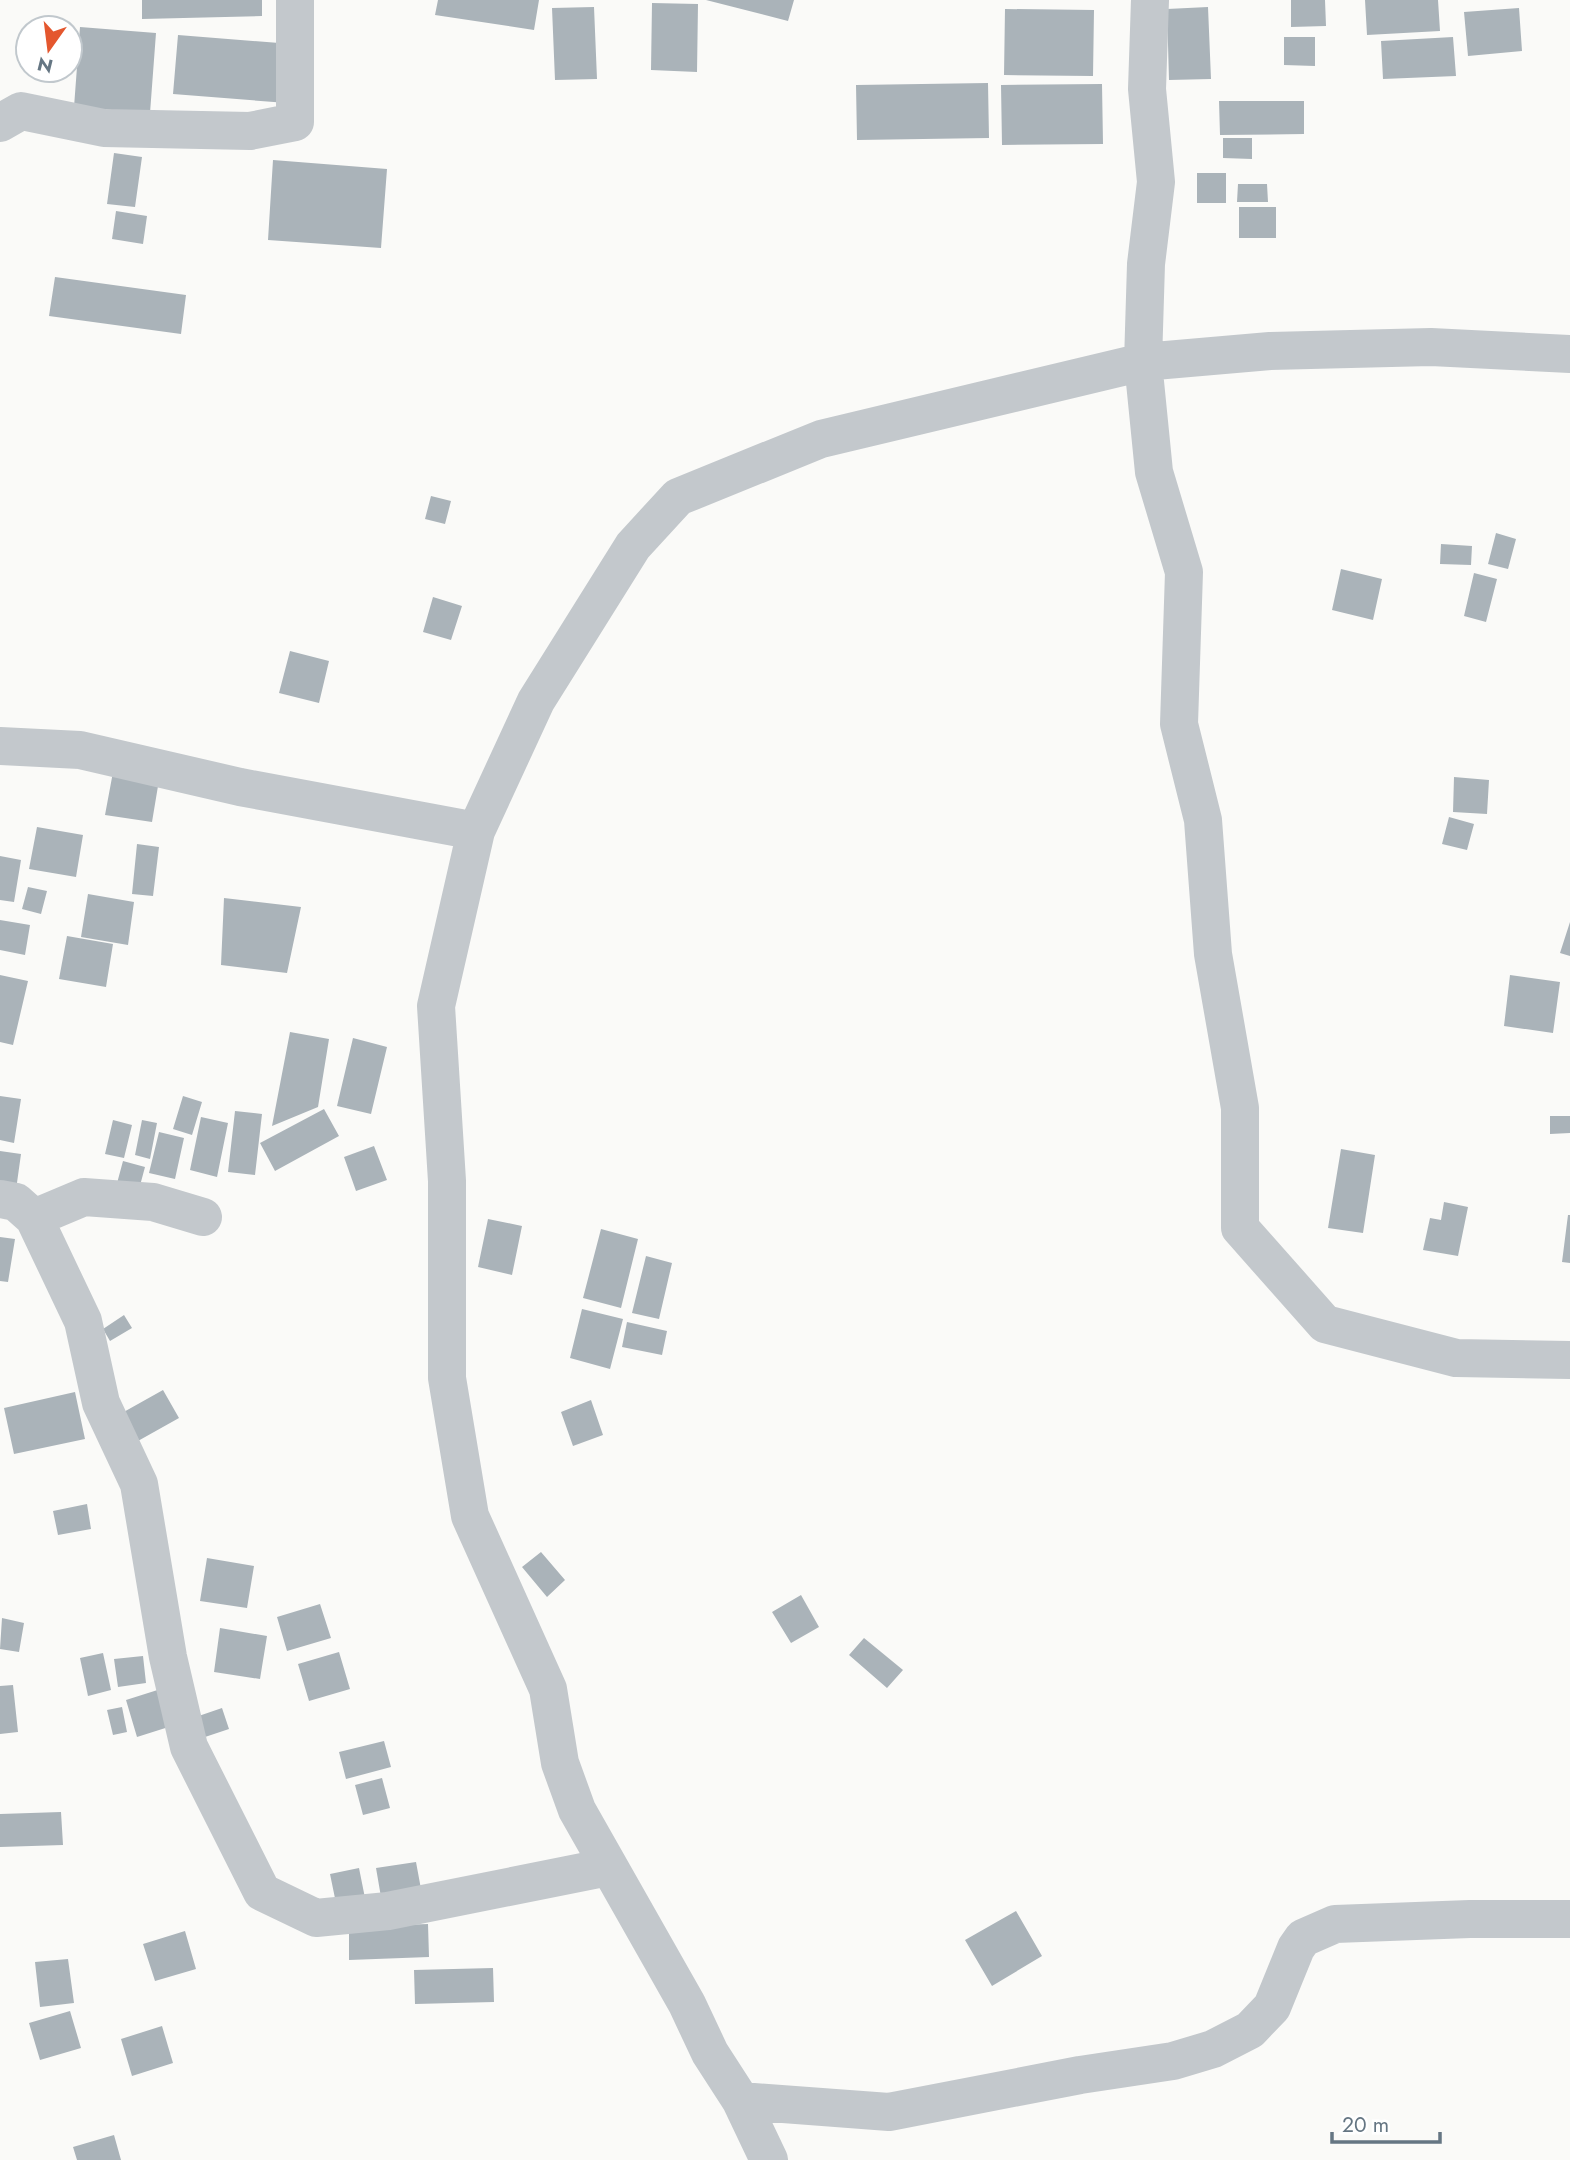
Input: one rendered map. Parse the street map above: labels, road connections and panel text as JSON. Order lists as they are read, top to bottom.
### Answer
{
  "scale_bar": "20 m",
  "north": "bottom"
}
